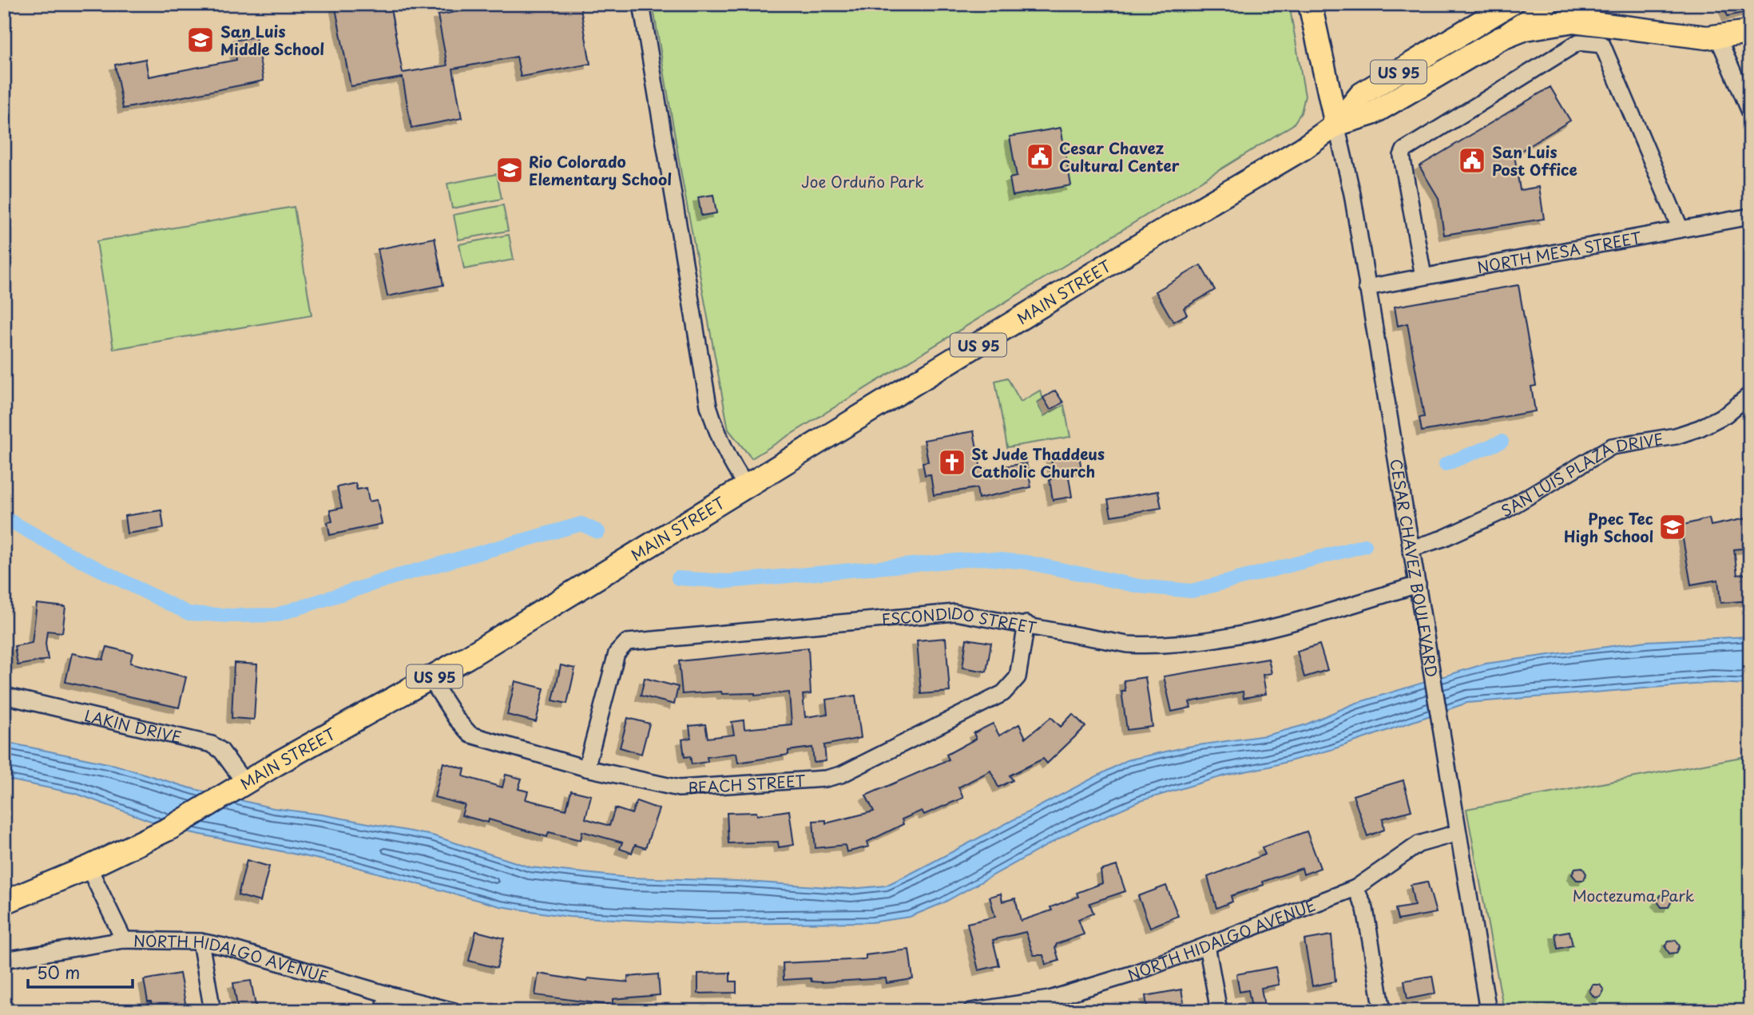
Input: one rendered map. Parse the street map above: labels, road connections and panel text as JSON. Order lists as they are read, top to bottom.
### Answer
{
  "streets": {
    "highway": ["US 95", "MAIN STREET"],
    "street": [
      "NORTH MESA STREET",
      "SAN LUIS PLAZA DRIVE",
      "CESAR CHAVEZ BOULEVARD",
      "ESCONDIDO STREET",
      "LAKIN DRIVE",
      "BEACH STREET",
      "NORTH HIDALGO AVENUE"
    ]
  },
  "crossings": [
    ["US 95", "MAIN STREET"],
    ["NORTH MESA STREET", "CESAR CHAVEZ BOULEVARD"],
    ["MAIN STREET", "CESAR CHAVEZ BOULEVARD"],
    ["MAIN STREET", "LAKIN DRIVE"],
    ["MAIN STREET", "BEACH STREET"],
    ["SAN LUIS PLAZA DRIVE", "CESAR CHAVEZ BOULEVARD"],
    ["CESAR CHAVEZ BOULEVARD", "ESCONDIDO STREET"],
    ["CESAR CHAVEZ BOULEVARD", "NORTH HIDALGO AVENUE"],
    ["ESCONDIDO STREET", "BEACH STREET"]
  ],
  "parks": ["Joe Orduño Park", "Moctezuma Park"],
  "places": {
    "school or university": ["San Luis Middle School", "Rio Colorado Elementary School", "Ppec Tec High School"],
    "public building": ["Cesar Chavez Cultural Center", "San Luis Post Office"],
    "church": ["St Jude Thaddeus Catholic Church"]
  },
  "scale_bar": "50 m"
}
